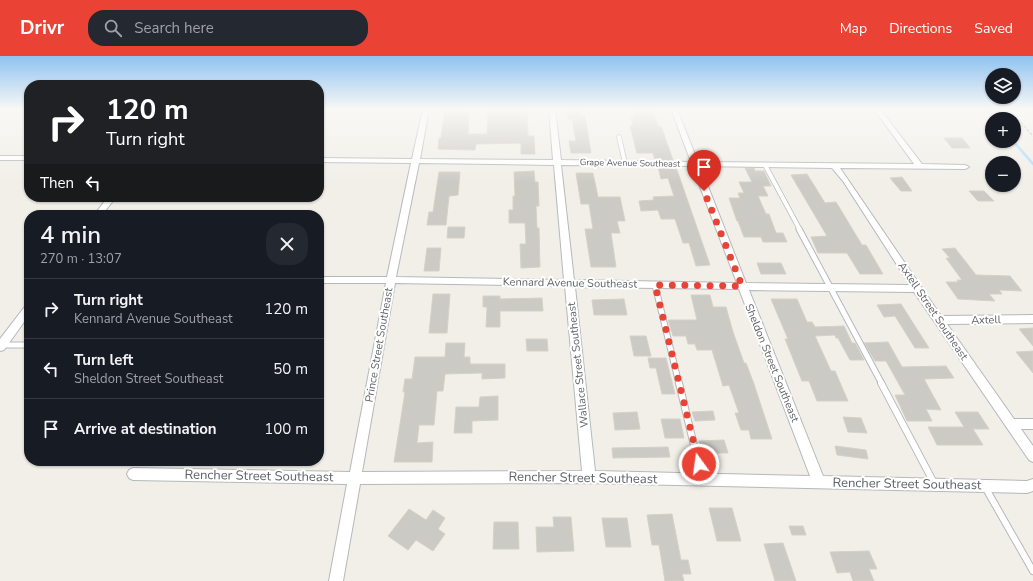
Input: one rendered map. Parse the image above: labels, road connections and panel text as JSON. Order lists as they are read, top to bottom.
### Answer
{
  "streets": {
    "street": [
      "Grape Avenue Southeast",
      "Kennard Avenue Southeast",
      "Axtell Street Southeast",
      "Axtell",
      "Prince Street Southeast",
      "Sheldon Street Southeast",
      "Wallace Street Southeast",
      "Rencher Street Southeast"
    ]
  },
  "crossings": [
    ["Grape Avenue Southeast", "Axtell Street Southeast"],
    ["Grape Avenue Southeast", "Prince Street Southeast"],
    ["Grape Avenue Southeast", "Sheldon Street Southeast"],
    ["Grape Avenue Southeast", "Wallace Street Southeast"],
    ["Kennard Avenue Southeast", "Axtell Street Southeast"],
    ["Kennard Avenue Southeast", "Prince Street Southeast"],
    ["Kennard Avenue Southeast", "Sheldon Street Southeast"],
    ["Kennard Avenue Southeast", "Wallace Street Southeast"],
    ["Axtell Street Southeast", "Axtell"],
    ["Prince Street Southeast", "Rencher Street Southeast"],
    ["Sheldon Street Southeast", "Rencher Street Southeast"],
    ["Wallace Street Southeast", "Rencher Street Southeast"]
  ],
  "page": {
    "header": "Drivr",
    "search": "Search here",
    "nav": ["Map", "Directions", "Saved"],
    "map_buttons": ["+", "−"],
    "turn": ["120 m", "Turn right"],
    "then": "Then",
    "heading": ["4 min", "270 m · 13:07"],
    "list": [
      {
        "name": "Turn right",
        "note": "Kennard Avenue Southeast",
        "value": "120 m"
      },
      {
        "name": "Turn left",
        "note": "Sheldon Street Southeast",
        "value": "50 m"
      },
      {
        "name": "Arrive at destination",
        "value": "100 m"
      }
    ]
  }
}
